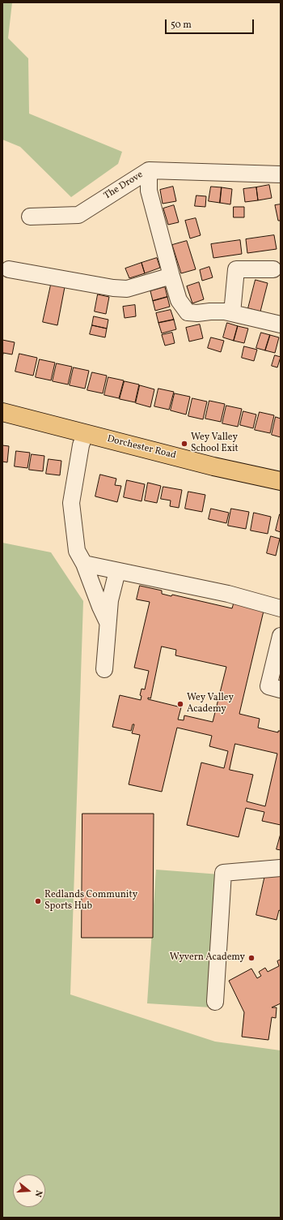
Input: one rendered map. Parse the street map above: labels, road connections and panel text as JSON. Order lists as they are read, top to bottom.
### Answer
{
  "streets": {
    "main road": ["Dorchester Road"],
    "street": ["The Drove"]
  },
  "places": [
    "Wey Valley School Exit",
    "Wey Valley Academy",
    "Redlands Community Sports Hub",
    "Wyvern Academy"
  ],
  "scale_bar": "50 m",
  "north": "right"
}
